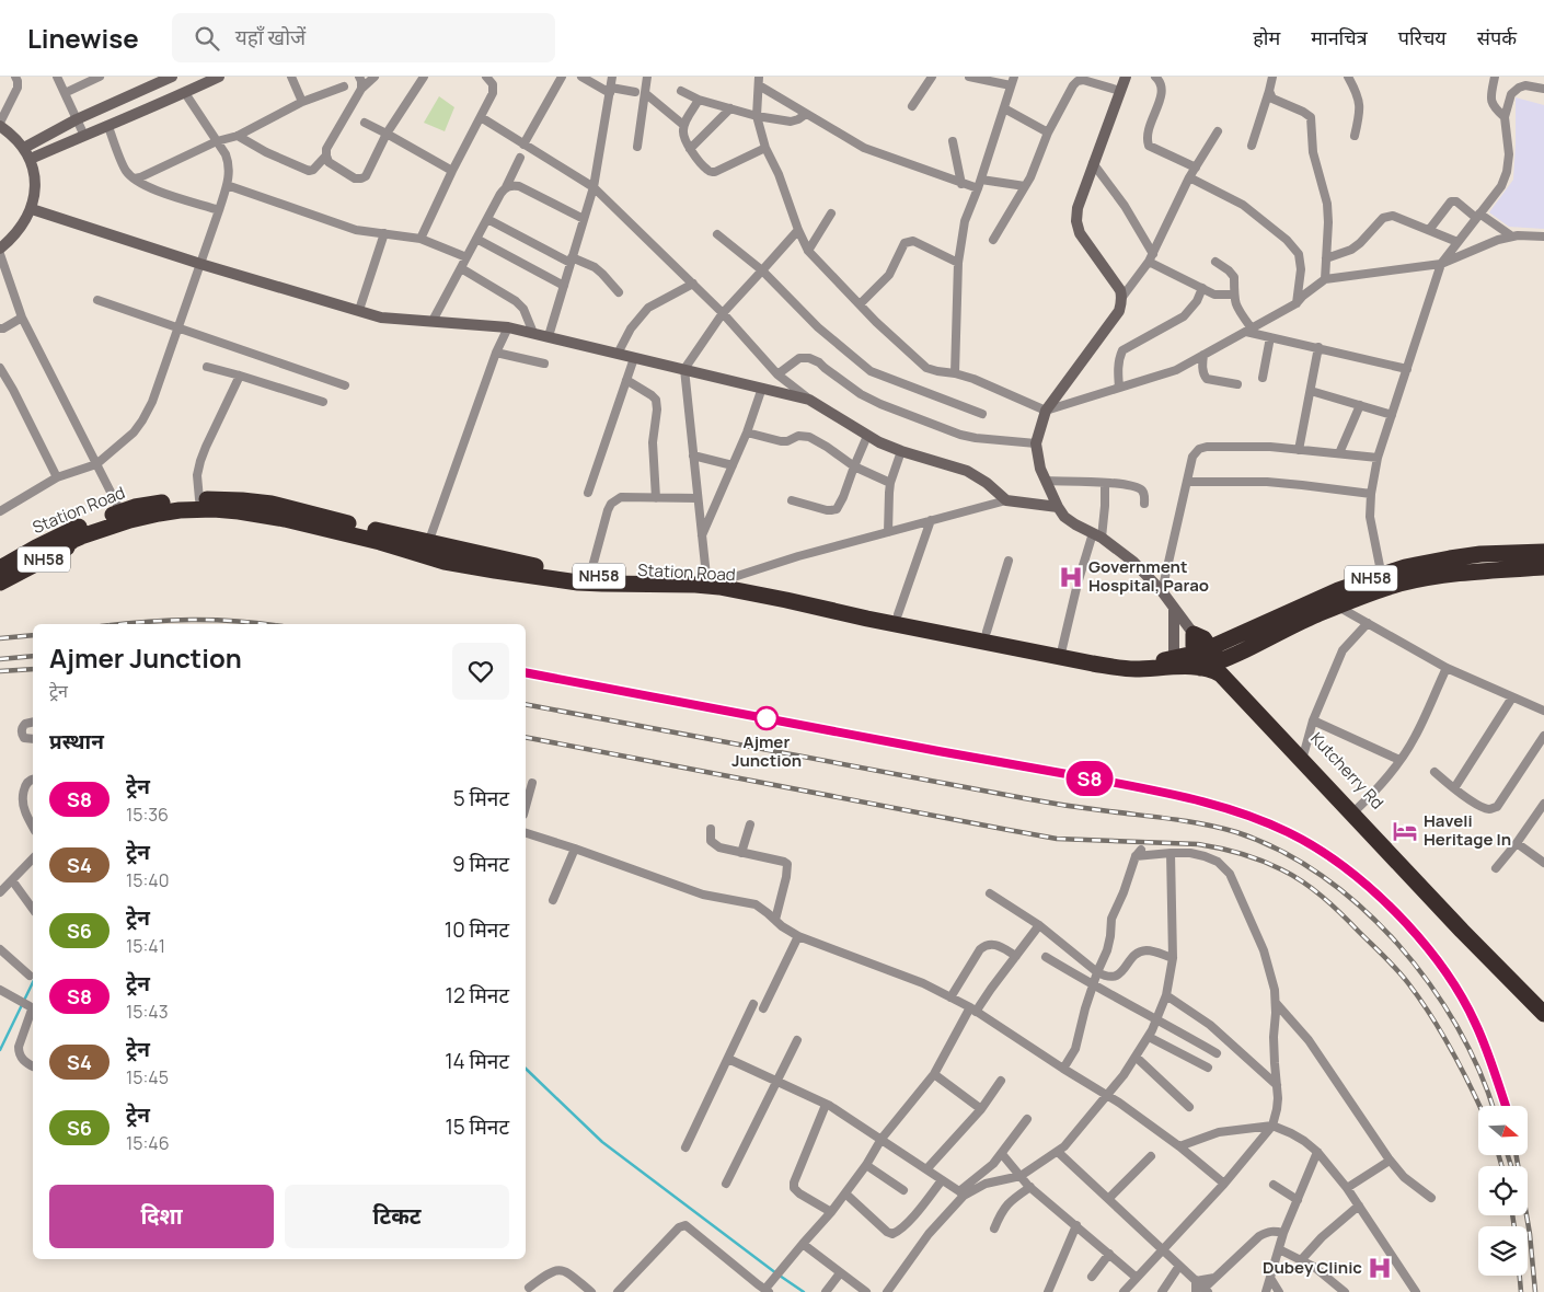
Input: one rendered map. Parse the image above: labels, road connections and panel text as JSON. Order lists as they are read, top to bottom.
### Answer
{
  "streets": {
    "highway": ["Station Road", "NH58", "Kutcherry Rd"]
  },
  "crossings": [
    ["Station Road", "NH58"],
    ["Station Road", "Kutcherry Rd"],
    ["NH58", "Kutcherry Rd"]
  ],
  "places": {
    "hospital": ["Government Hospital, Parao", "Dubey Clinic"],
    "other": ["Ajmer Junction"],
    "hotel": ["Haveli Heritage In"]
  },
  "north": "right",
  "page": {
    "header": "Linewise",
    "search": "यहाँ खोजें",
    "nav": [
      "होम",
      "मानचित्र",
      "परिचय",
      "संपर्क"
    ],
    "on_map": "S8",
    "heading": [
      ["Ajmer Junction", "ट्रेन"],
      "प्रस्थान"
    ],
    "list": [
      {
        "mark": "S8",
        "name": "ट्रेन",
        "note": "15:36",
        "value": "5 मिनट"
      },
      {
        "mark": "S4",
        "name": "ट्रेन",
        "note": "15:40",
        "value": "9 मिनट"
      },
      {
        "mark": "S6",
        "name": "ट्रेन",
        "note": "15:41",
        "value": "10 मिनट"
      },
      {
        "mark": "S8",
        "name": "ट्रेन",
        "note": "15:43",
        "value": "12 मिनट"
      },
      {
        "mark": "S4",
        "name": "ट्रेन",
        "note": "15:45",
        "value": "14 मिनट"
      },
      {
        "mark": "S6",
        "name": "ट्रेन",
        "note": "15:46",
        "value": "15 मिनट"
      }
    ],
    "buttons": ["दिशा", "टिकट"]
  }
}
